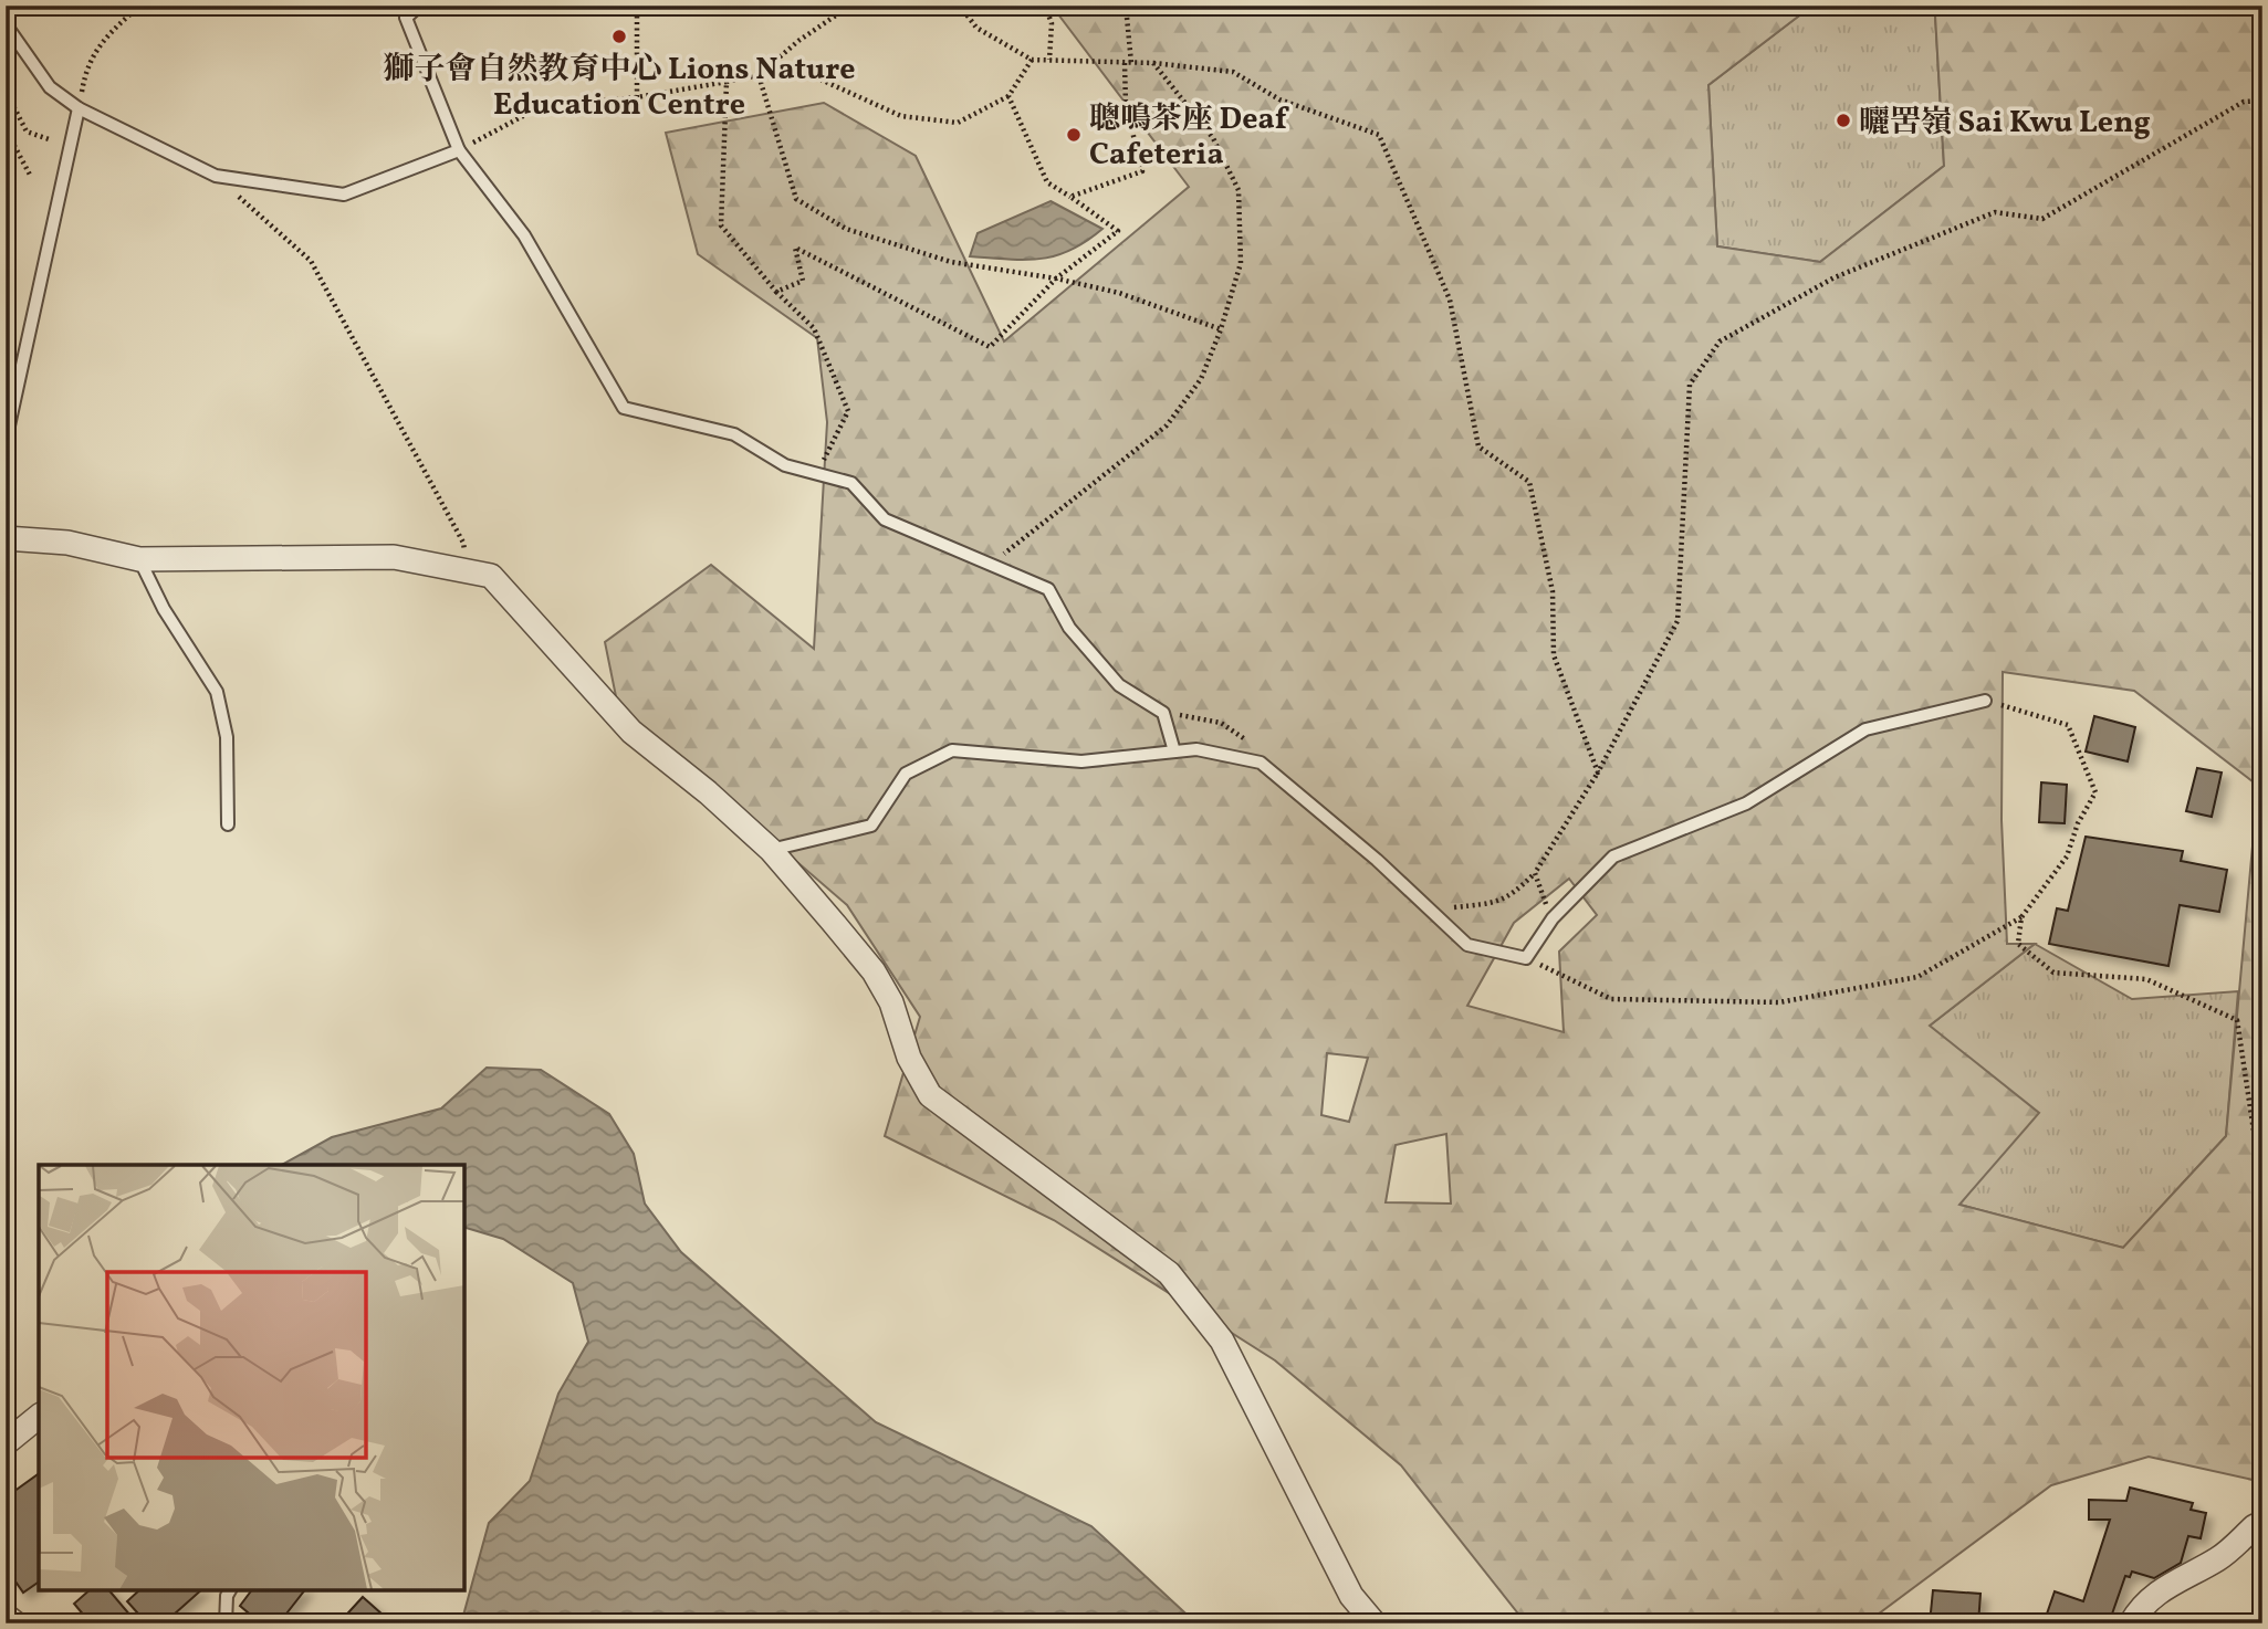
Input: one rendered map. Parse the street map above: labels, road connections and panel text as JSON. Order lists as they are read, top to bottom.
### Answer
{
  "places": ["獅子會自然教育中心 Lions Nature Education Centre", "曬罟嶺 Sai Kwu Leng", "聰鳴茶座 Deaf Cafeteria"]
}
